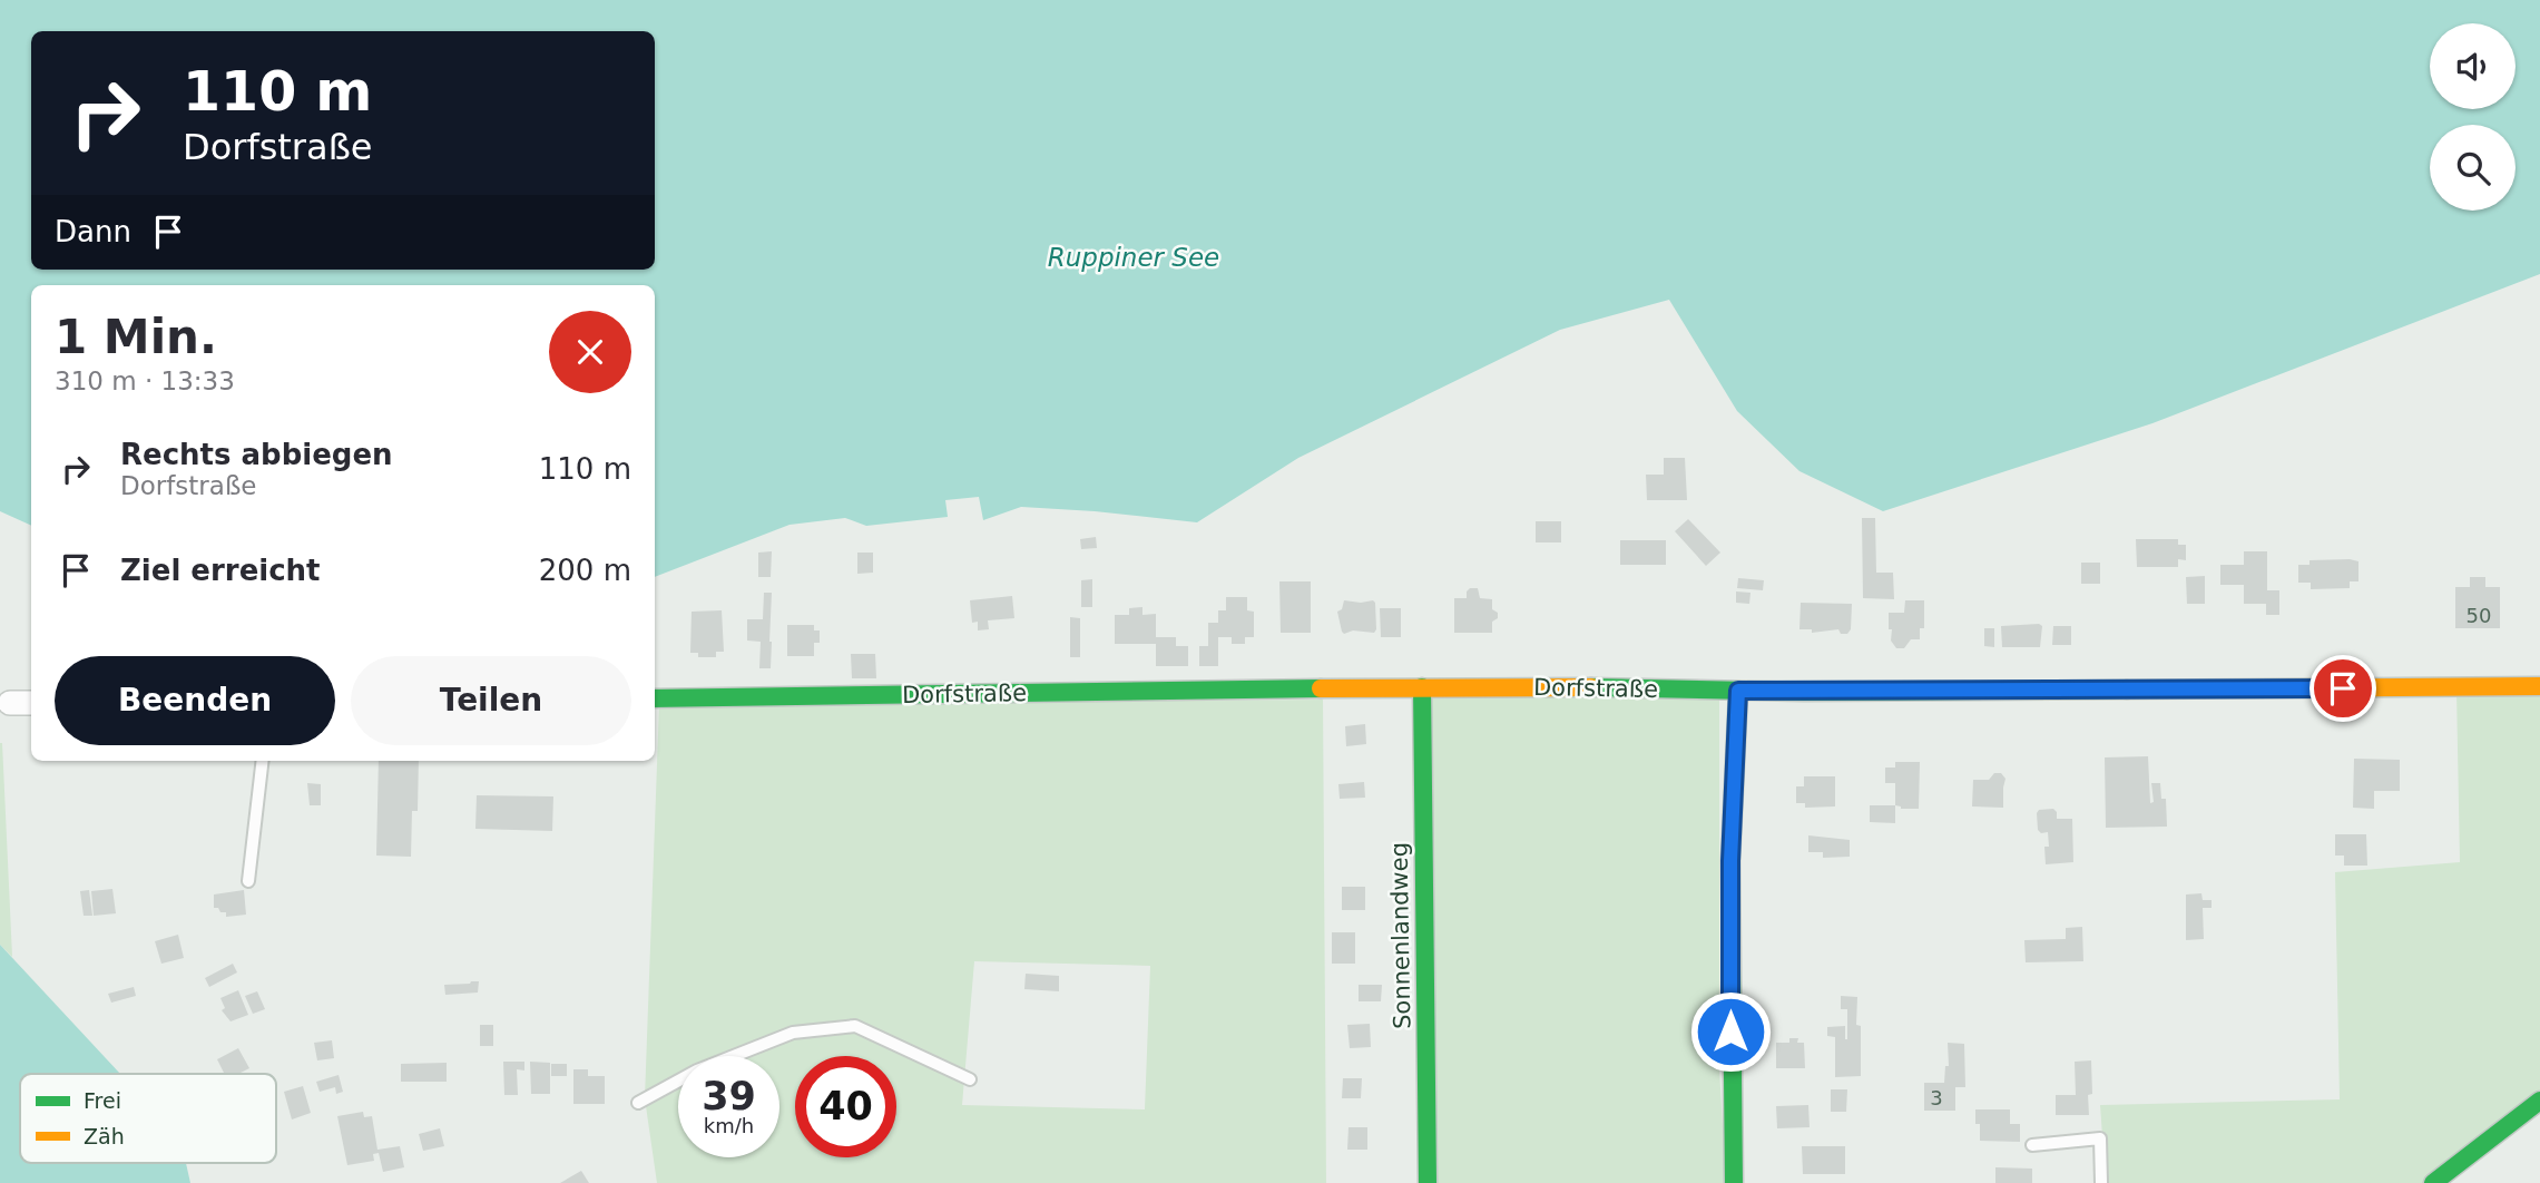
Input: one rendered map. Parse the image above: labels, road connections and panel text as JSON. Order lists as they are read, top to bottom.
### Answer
{
  "streets": {
    "street": ["Dorfstraße", "Sonnenlandweg"]
  },
  "crossings": [
    ["Dorfstraße", "Sonnenlandweg"]
  ],
  "water": ["Ruppiner See"],
  "house_numbers": ["50", "3"],
  "legend": ["Frei", "Zäh"],
  "page": {
    "turn": ["110 m", "Dorfstraße"],
    "then": "Dann",
    "heading": ["1 Min.", "310 m · 13:33"],
    "list": [
      {
        "name": "Rechts abbiegen",
        "note": "Dorfstraße",
        "value": "110 m"
      },
      {
        "name": "Ziel erreicht",
        "value": "200 m"
      }
    ],
    "buttons": ["Beenden", "Teilen"],
    "speed": "39 km/h",
    "limit": "40"
  }
}
